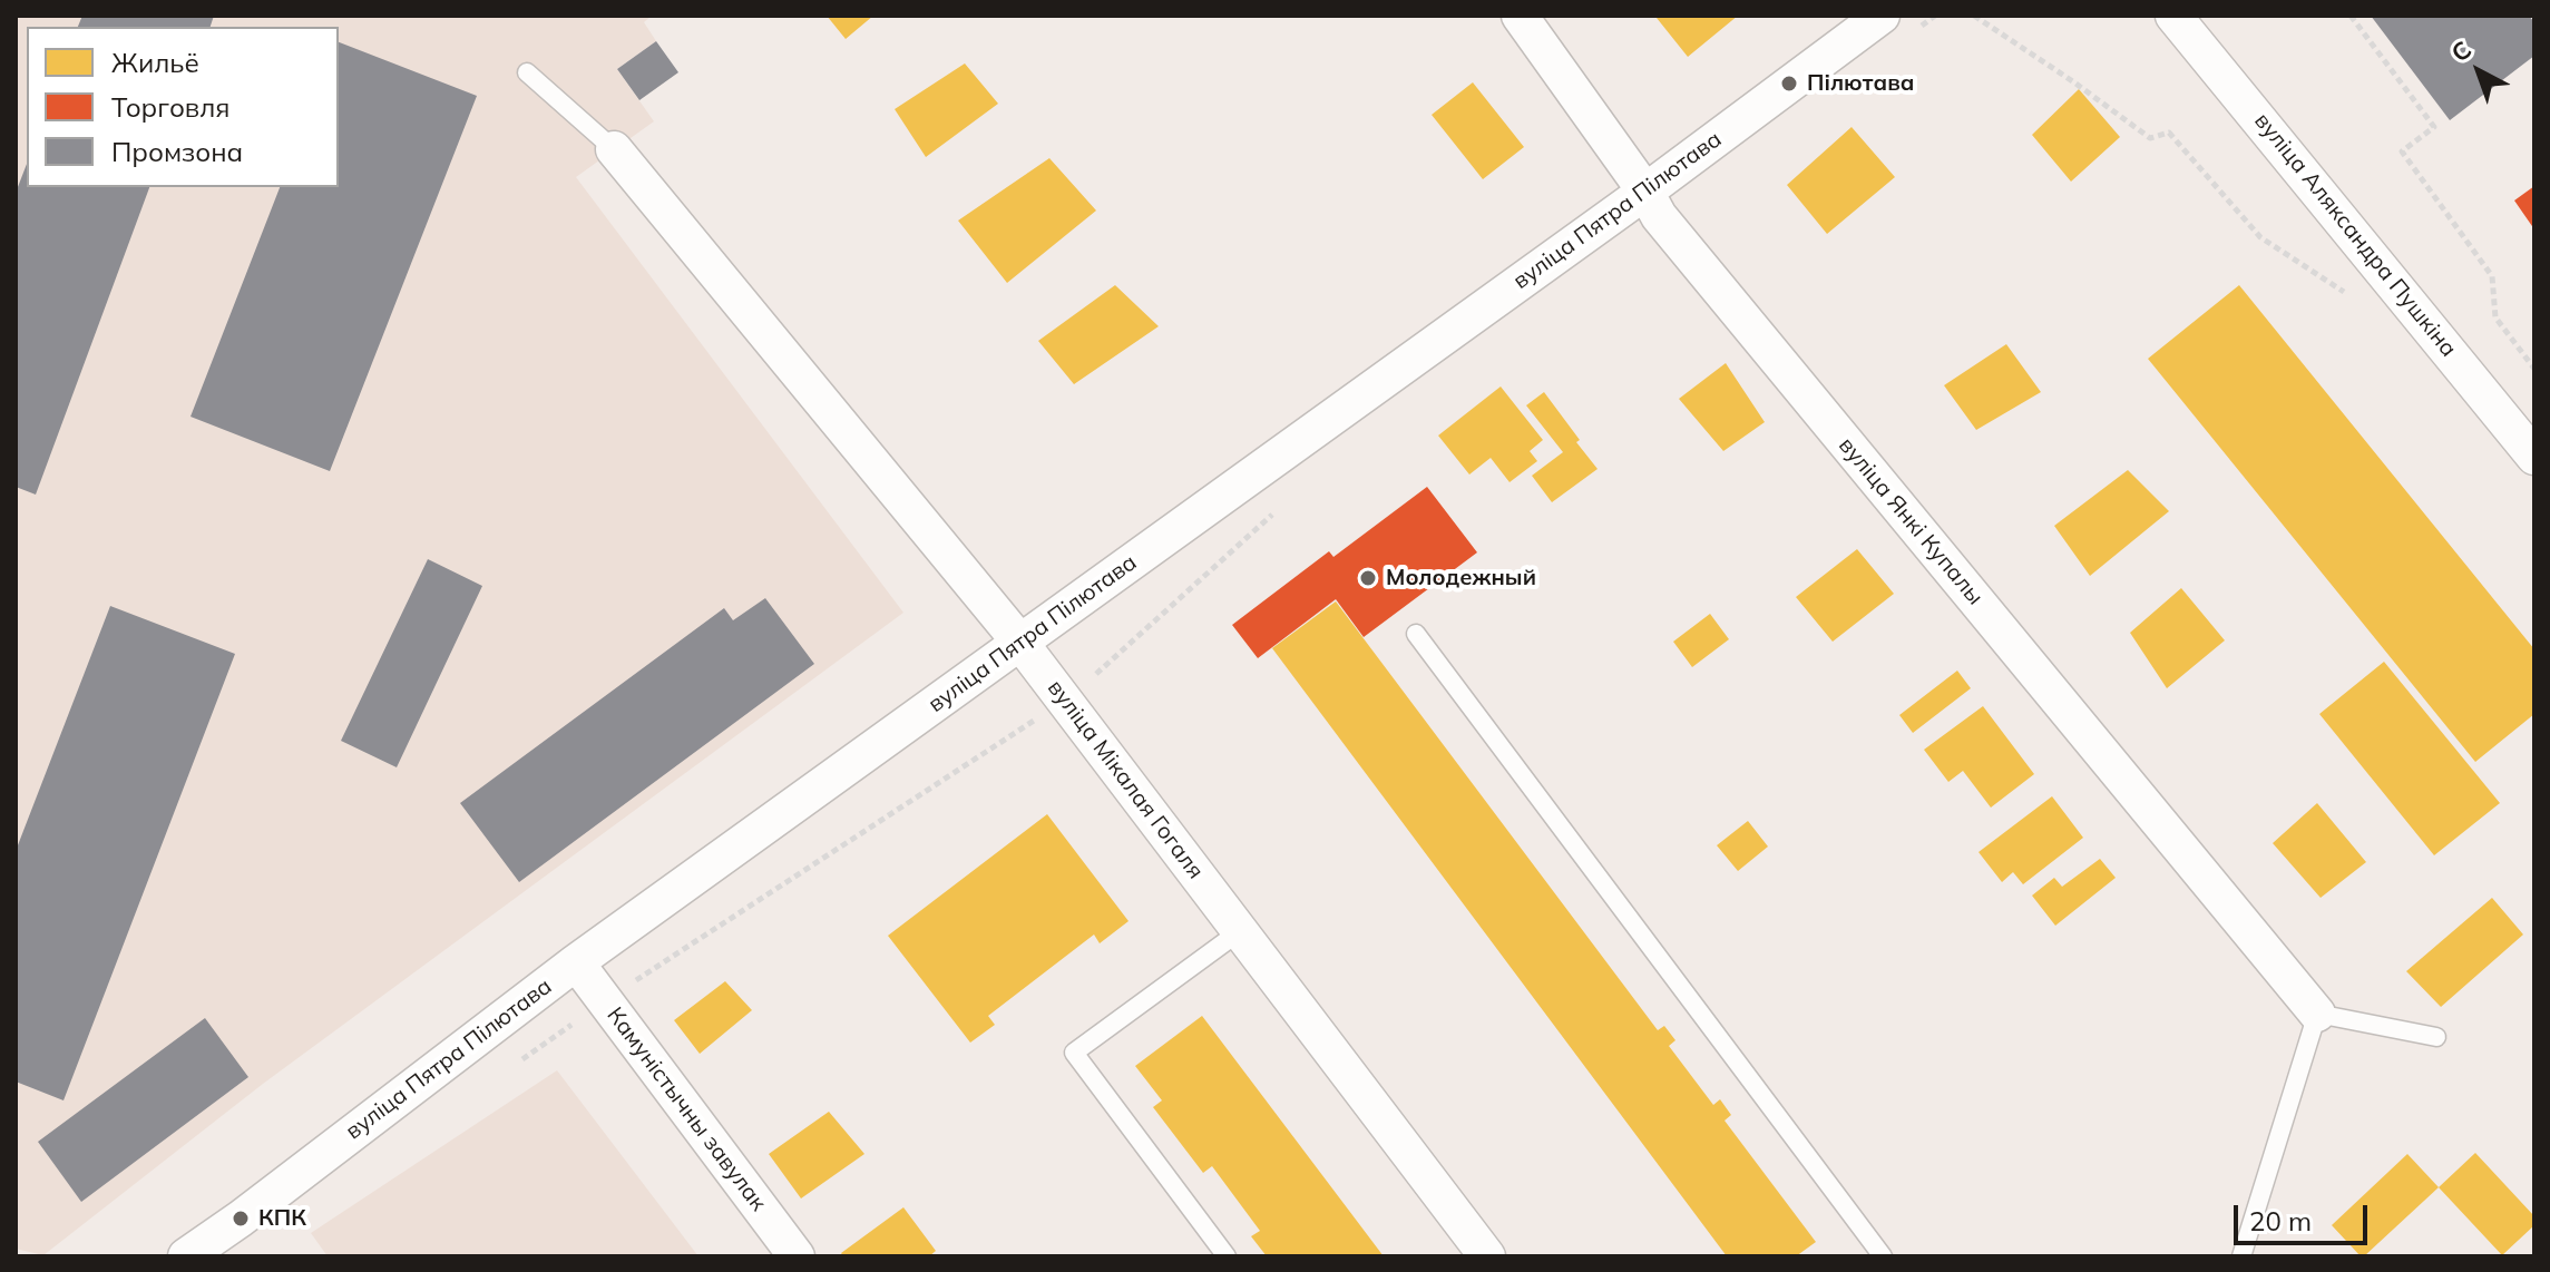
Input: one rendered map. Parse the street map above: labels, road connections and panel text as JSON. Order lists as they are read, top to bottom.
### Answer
{
  "streets": {
    "street": [
      "вуліца Пятра Пілютава",
      "вуліца Аляксандра Пушкіна",
      "вуліца Янкі Купалы",
      "вуліца Мікалая Гогаля",
      "Камуністычны завулак"
    ]
  },
  "crossings": [
    ["вуліца Пятра Пілютава", "вуліца Янкі Купалы"],
    ["вуліца Пятра Пілютава", "вуліца Мікалая Гогаля"],
    ["вуліца Пятра Пілютава", "Камуністычны завулак"]
  ],
  "places": ["Пілютава", "Молодежный", "КПК"],
  "legend": ["Жильё", "Торговля", "Промзона"],
  "scale_bar": "20 m",
  "north": "top left"
}
